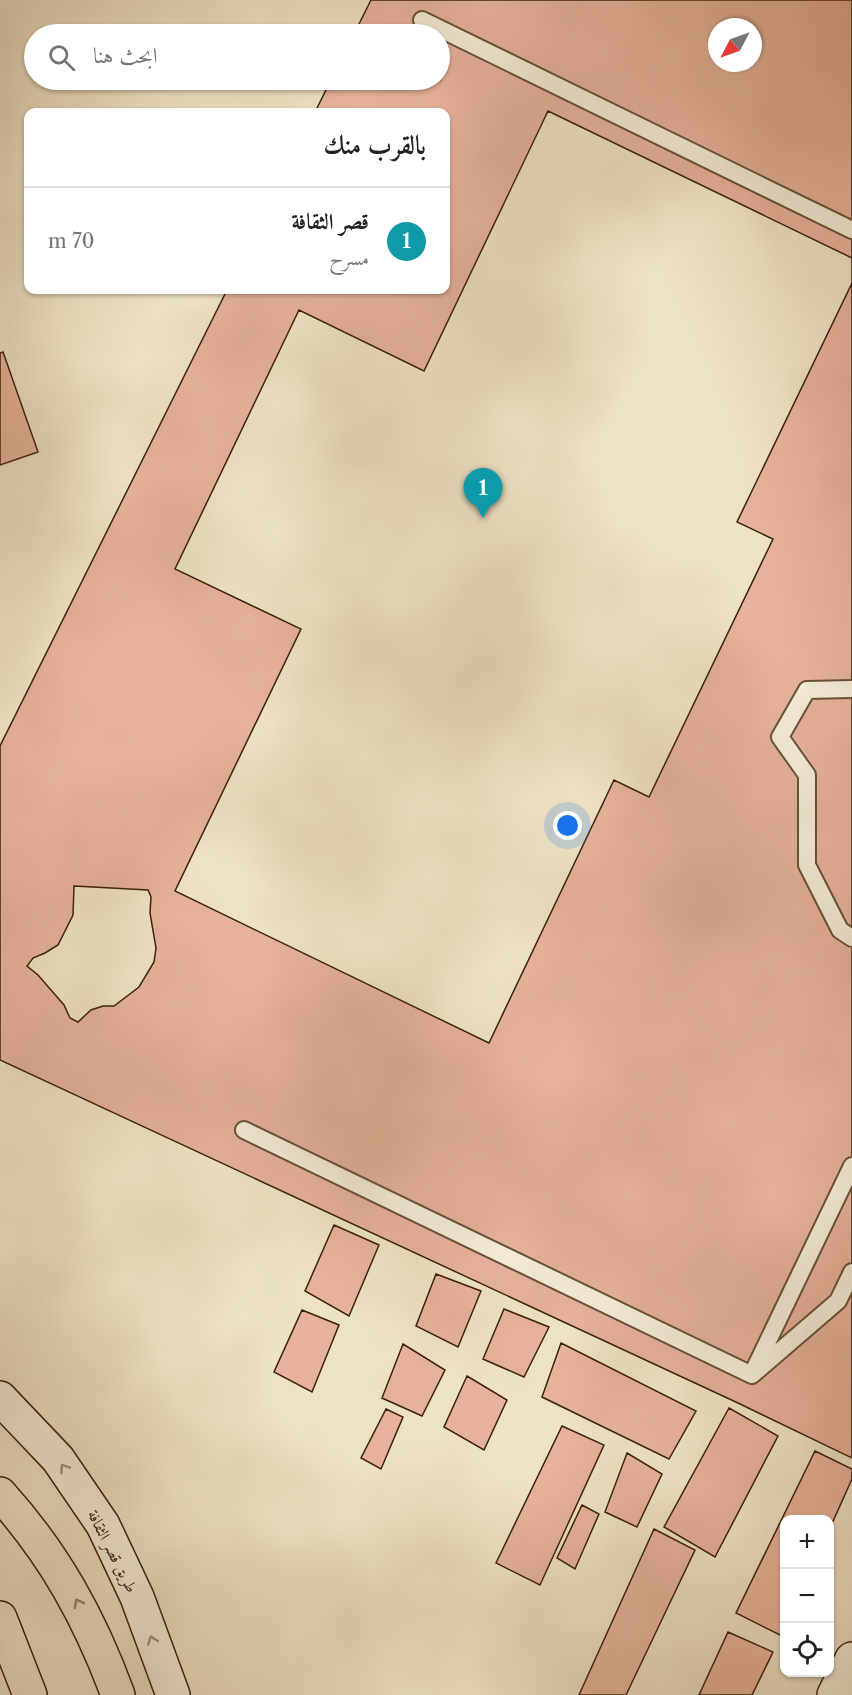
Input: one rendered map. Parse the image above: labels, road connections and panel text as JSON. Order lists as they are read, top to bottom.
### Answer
{
  "streets": {
    "street": ["طريق قصر الثقافة"]
  },
  "one_way": ["طريق قصر الثقافة"],
  "north": "bottom left",
  "page": {
    "search": "ابحث هنا",
    "heading": "بالقرب منك",
    "list": [
      {
        "mark": "1",
        "name": "قصر الثقافة",
        "note": "مسرح",
        "value": "70 m"
      }
    ],
    "pins": "1",
    "map_buttons": ["+", "−"]
  }
}
